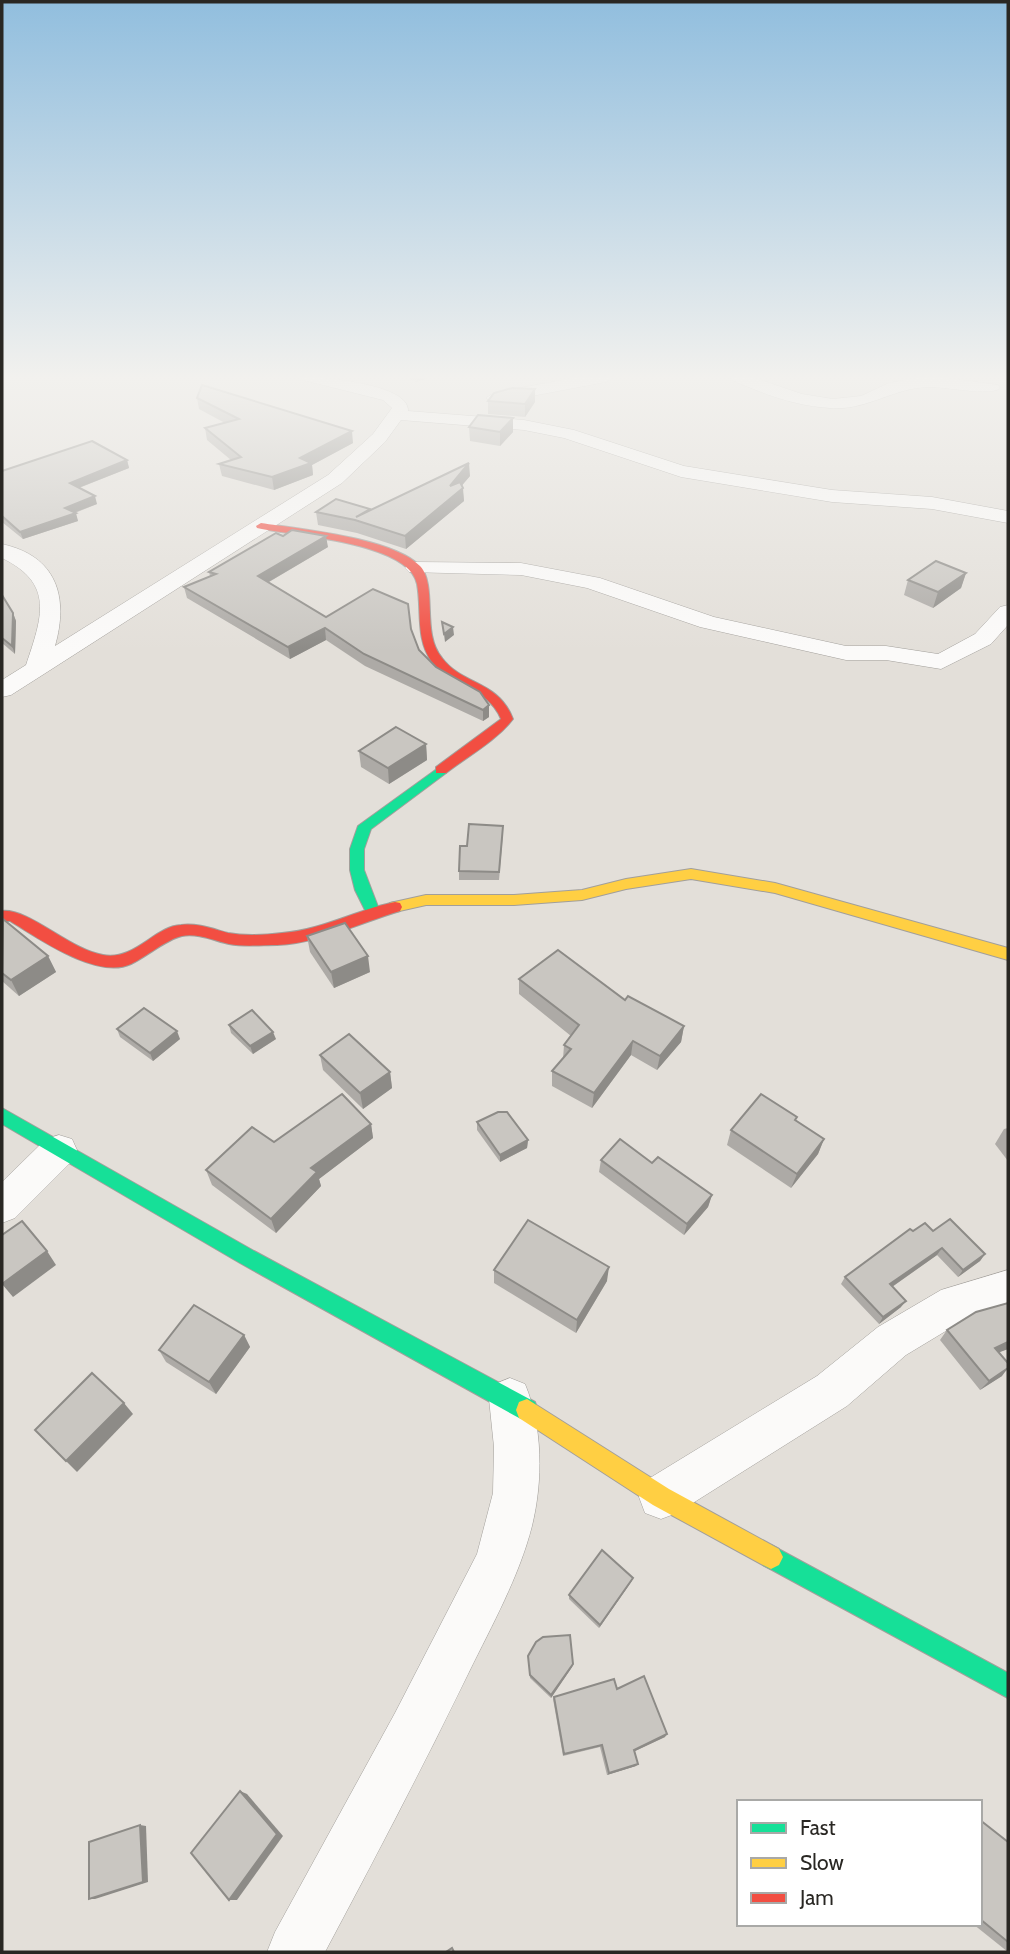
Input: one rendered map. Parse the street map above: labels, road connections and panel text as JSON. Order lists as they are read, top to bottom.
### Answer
{
  "legend": ["Fast", "Slow", "Jam"]
}
